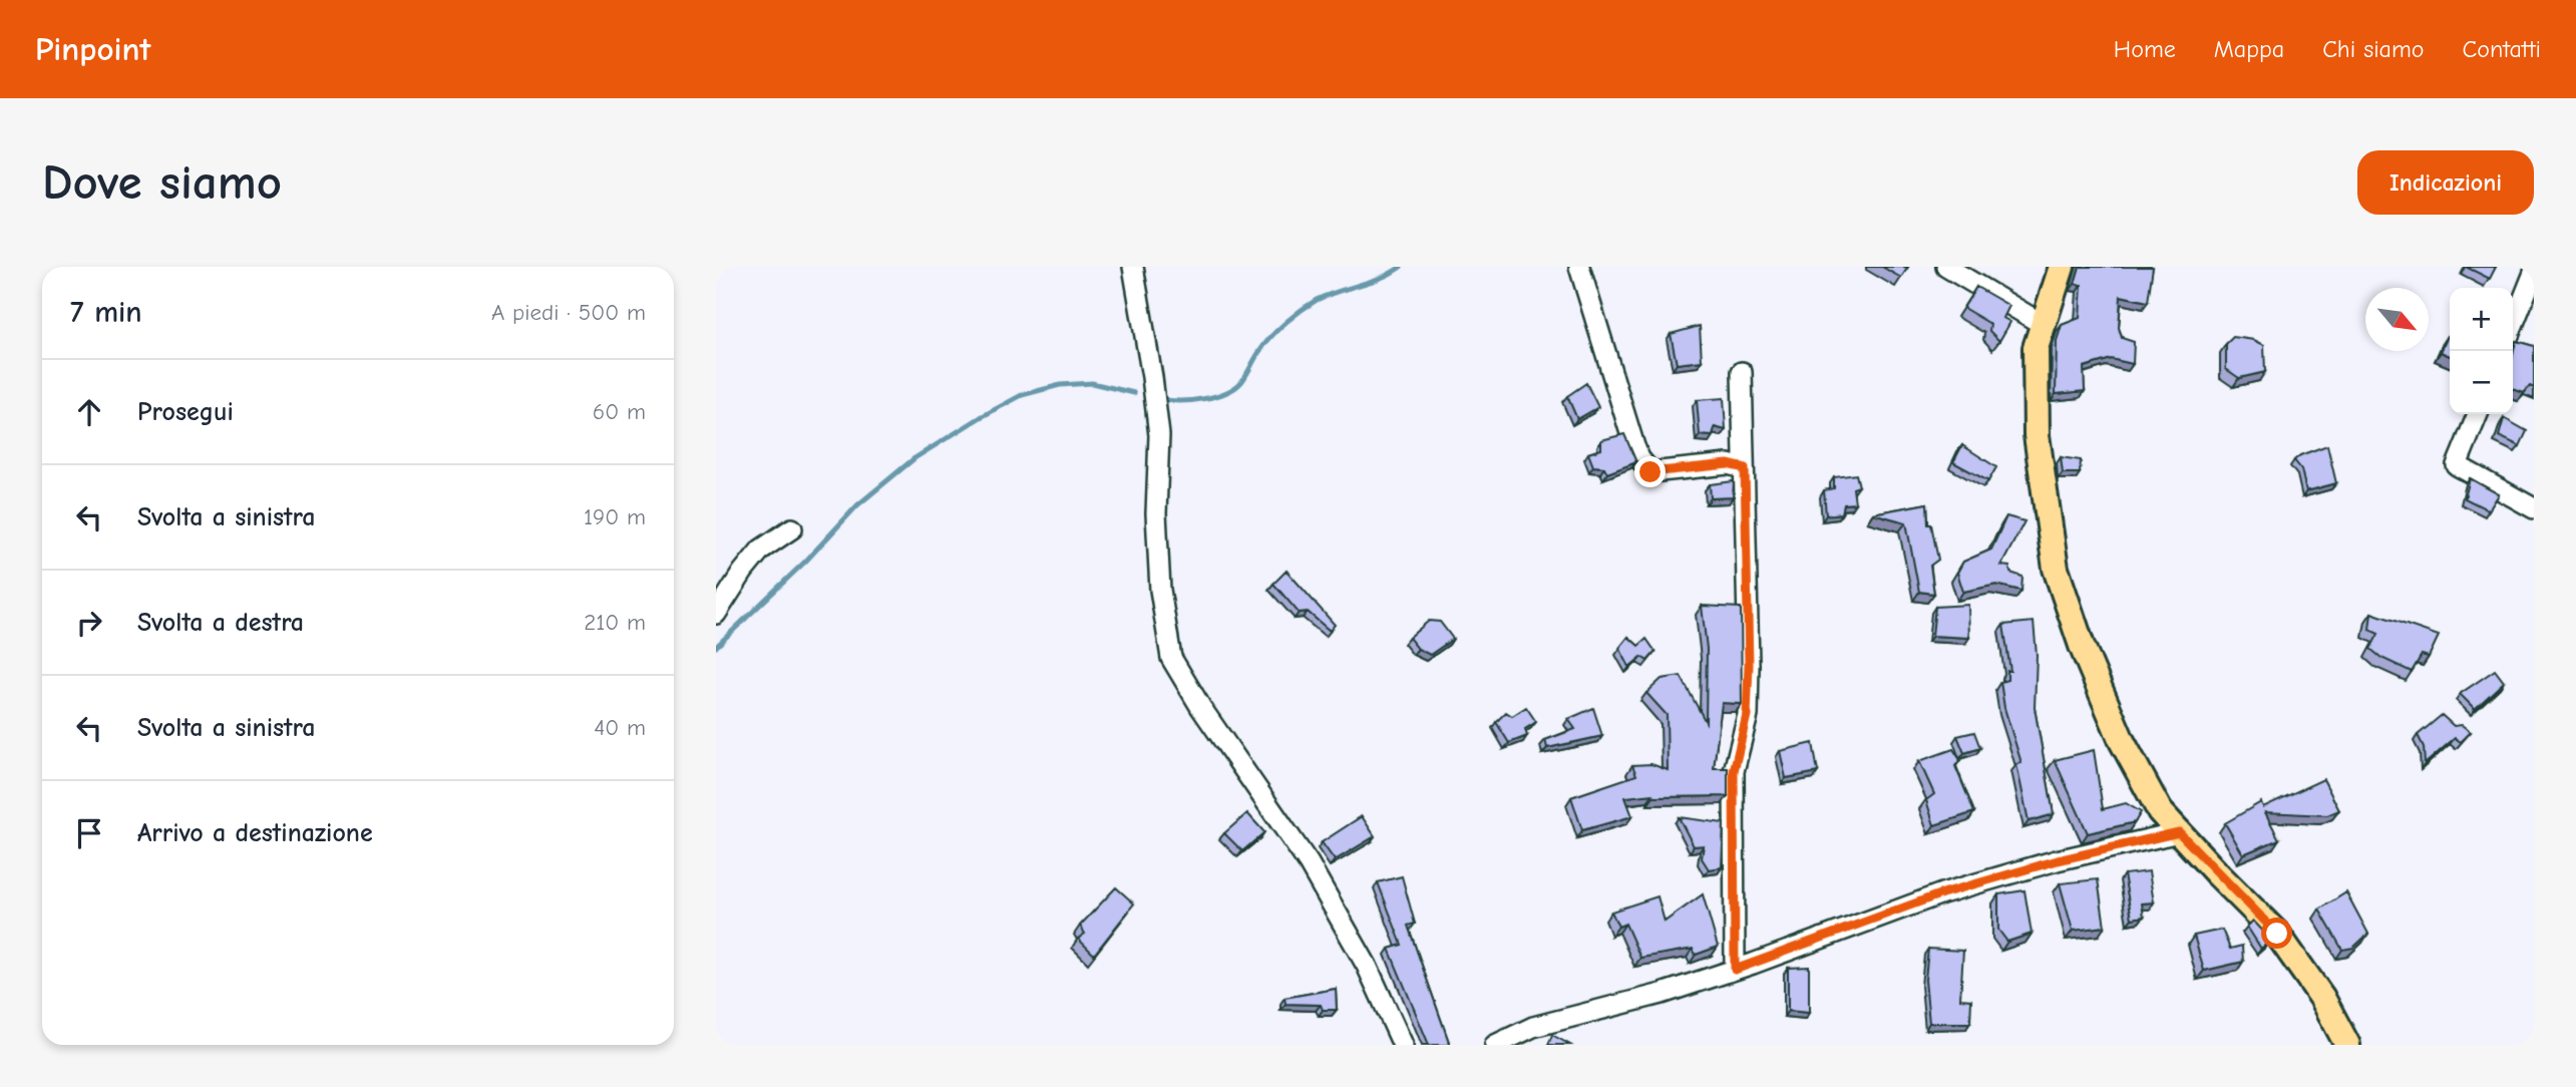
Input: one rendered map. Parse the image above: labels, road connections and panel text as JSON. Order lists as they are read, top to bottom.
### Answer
{
  "north": "bottom right",
  "page": {
    "header": "Pinpoint",
    "nav": [
      "Home",
      "Mappa",
      "Chi siamo",
      "Contatti"
    ],
    "buttons": "Indicazioni",
    "title": "Dove siamo",
    "heading": ["7 min", "A piedi · 500 m"],
    "map_buttons": ["+", "−"],
    "list": [
      ["Prosegui", "60 m"],
      ["Svolta a sinistra", "190 m"],
      ["Svolta a destra", "210 m"],
      ["Svolta a sinistra", "40 m"],
      "Arrivo a destinazione"
    ]
  }
}
